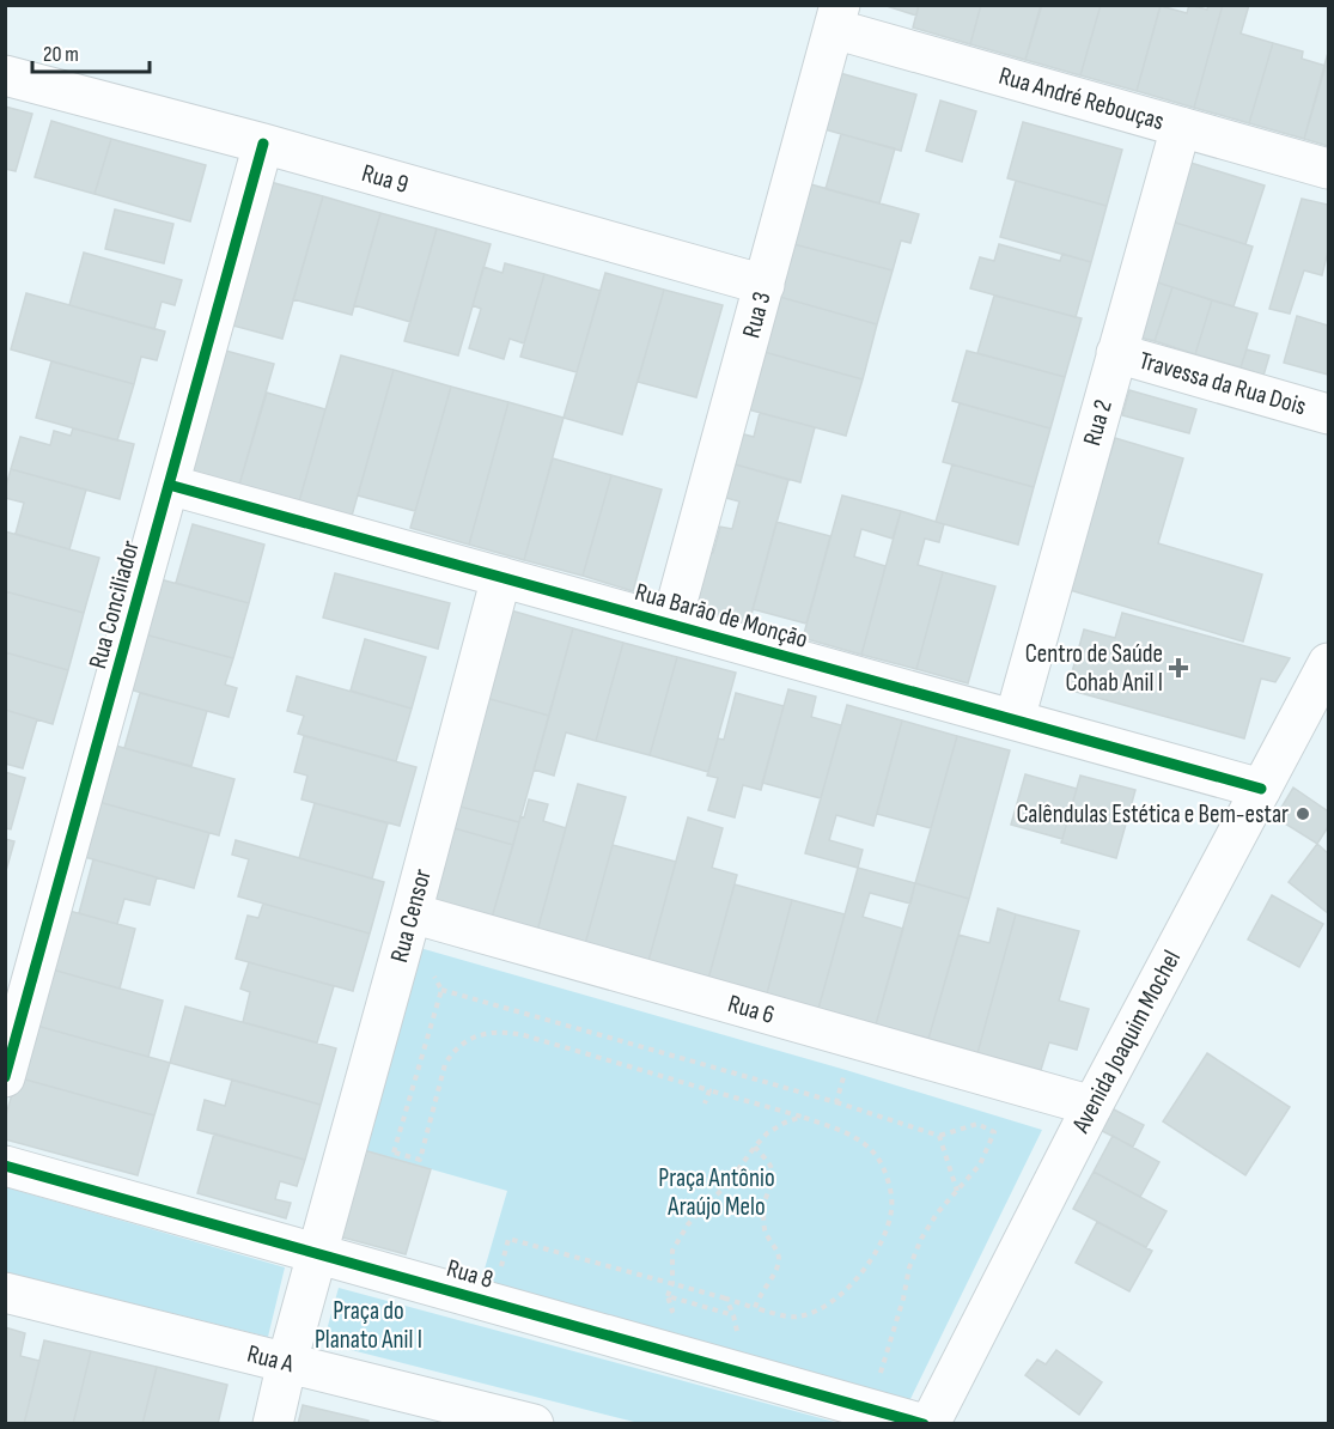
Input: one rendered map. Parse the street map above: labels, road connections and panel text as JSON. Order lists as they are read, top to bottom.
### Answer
{
  "streets": {
    "street": [
      "Rua André Rebouças",
      "Rua 9",
      "Rua 3",
      "Travessa da Rua Dois",
      "Rua 2",
      "Rua Conciliador",
      "Rua Barão de Monção",
      "Rua Censor",
      "Rua 6",
      "Avenida Joaquim Mochel",
      "Rua 8",
      "Rua A"
    ]
  },
  "crossings": [
    ["Rua André Rebouças", "Rua 3"],
    ["Rua André Rebouças", "Rua 2"],
    ["Rua 9", "Rua 3"],
    ["Rua 9", "Rua Conciliador"],
    ["Rua 3", "Rua Barão de Monção"],
    ["Travessa da Rua Dois", "Rua 2"],
    ["Rua 2", "Rua Barão de Monção"],
    ["Rua Conciliador", "Rua Barão de Monção"],
    ["Rua Barão de Monção", "Rua Censor"],
    ["Rua Barão de Monção", "Avenida Joaquim Mochel"],
    ["Rua Censor", "Rua 6"],
    ["Rua Censor", "Rua 8"],
    ["Rua Censor", "Rua A"],
    ["Rua 6", "Avenida Joaquim Mochel"]
  ],
  "parks": ["Praça Antônio Araújo Melo", "Praça do Planato Anil I"],
  "places": {
    "health": ["Centro de Saúde Cohab Anil I"],
    "other": ["Calêndulas Estética e Bem-estar"]
  },
  "scale_bar": "20 m"
}
